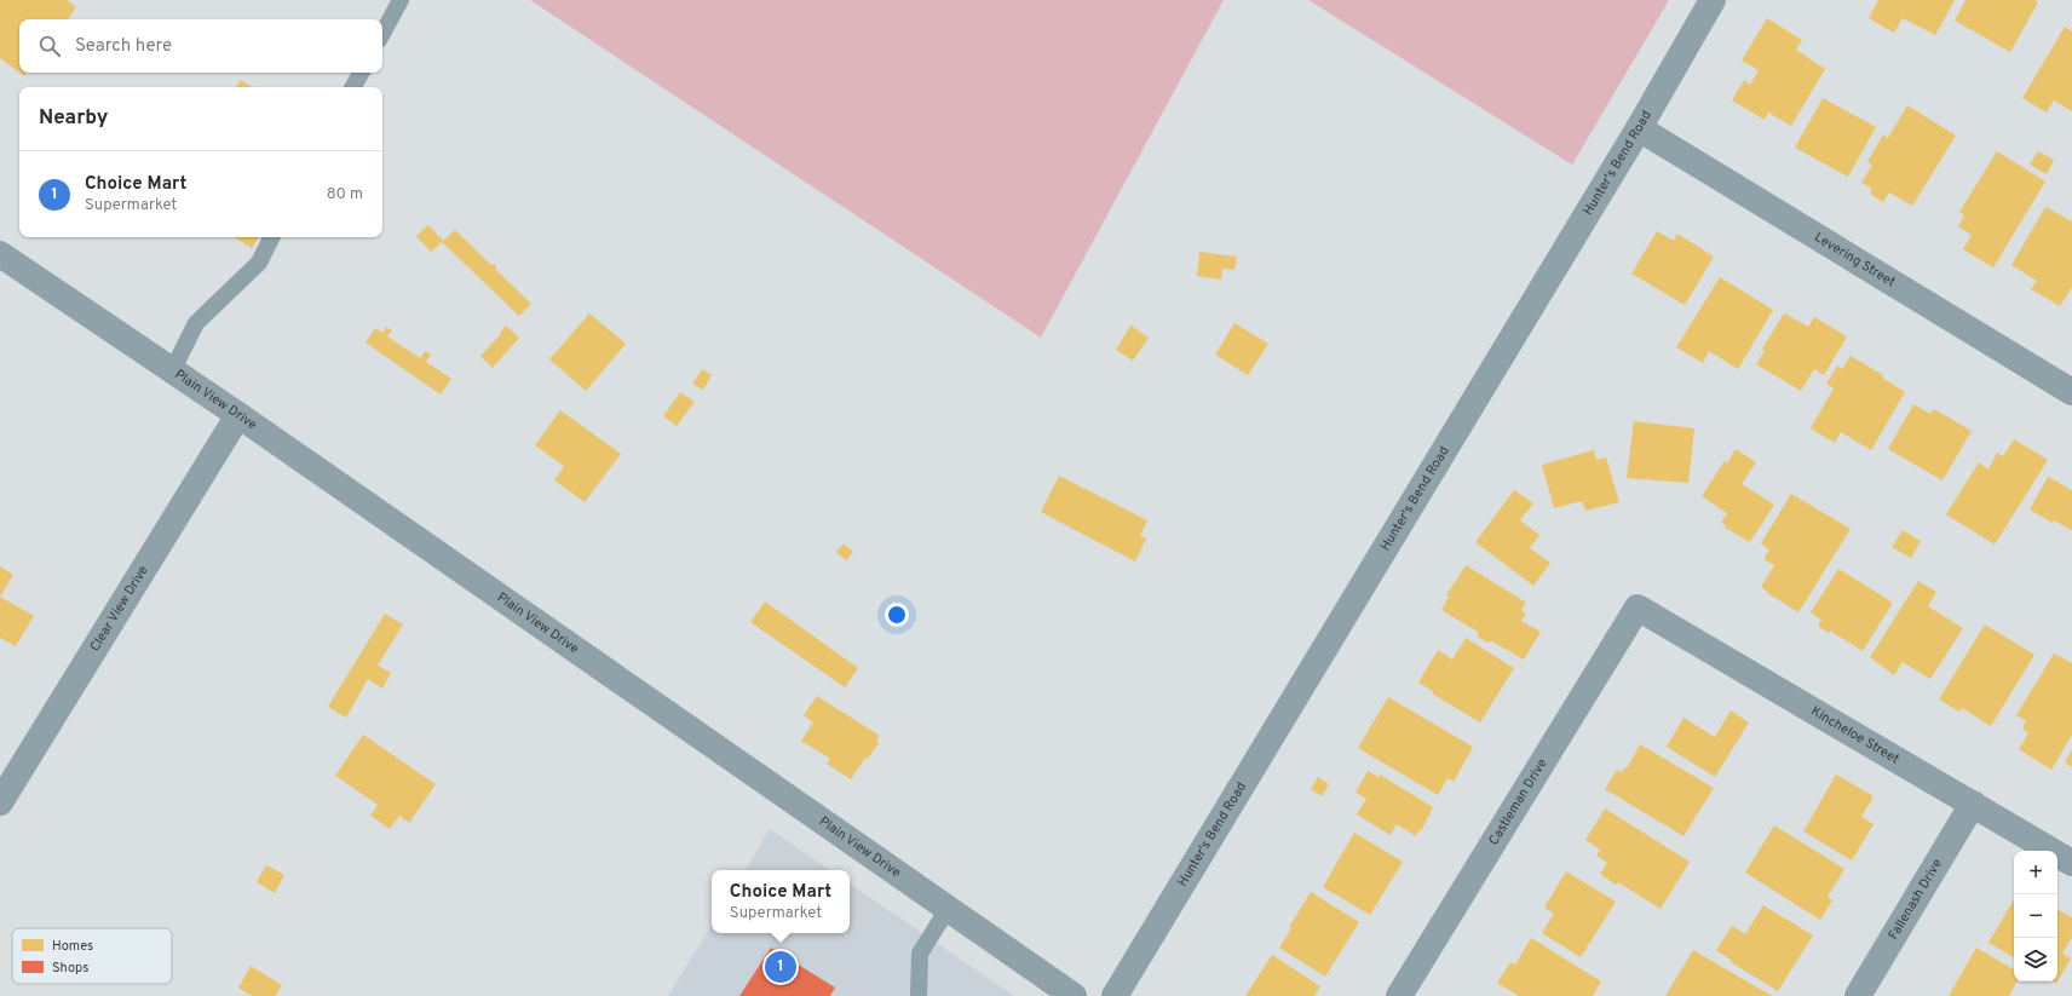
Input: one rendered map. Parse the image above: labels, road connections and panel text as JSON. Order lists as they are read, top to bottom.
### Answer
{
  "streets": {
    "street": [
      "Hunter's Bend Road",
      "Levering Street",
      "Plain View Drive",
      "Clear View Drive",
      "Kincheloe Street",
      "Castleman Drive",
      "Fallenash Drive"
    ]
  },
  "crossings": [
    ["Hunter's Bend Road", "Levering Street"],
    ["Plain View Drive", "Clear View Drive"],
    ["Kincheloe Street", "Castleman Drive"],
    ["Kincheloe Street", "Fallenash Drive"]
  ],
  "legend": ["Homes", "Shops"],
  "page": {
    "search": "Search here",
    "heading": "Nearby",
    "list": [
      {
        "mark": "1",
        "name": "Choice Mart",
        "note": "Supermarket",
        "value": "80 m"
      }
    ],
    "map_buttons": ["+", "−"],
    "popup": ["Choice Mart", "Supermarket"],
    "pins": "1"
  }
}
